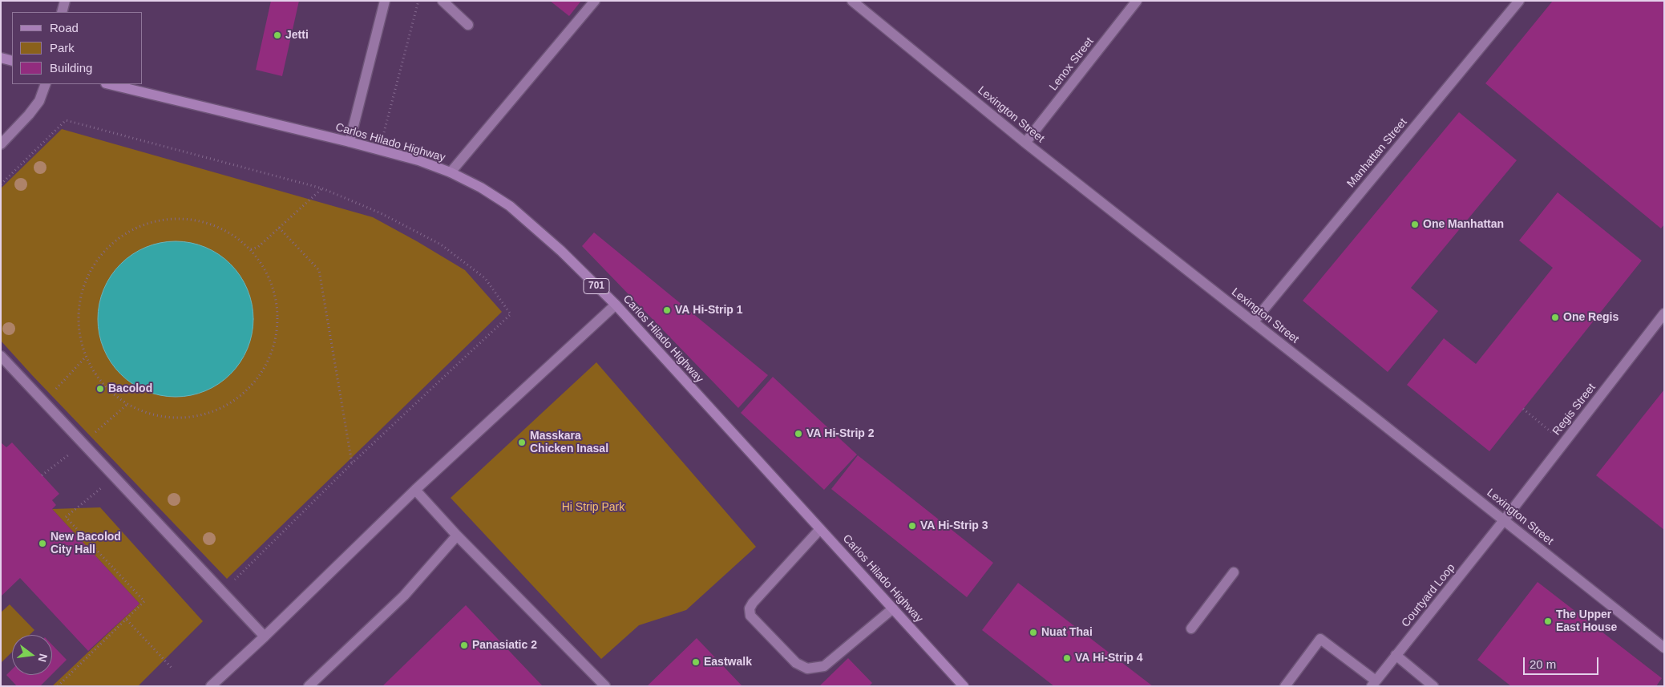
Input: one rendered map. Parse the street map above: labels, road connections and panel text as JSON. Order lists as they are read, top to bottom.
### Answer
{
  "streets": {
    "main road": ["Carlos Hilado Highway", "701"],
    "street": [
      "Lenox Street",
      "Lexington Street",
      "Manhattan Street",
      "Regis Street",
      "Courtyard Loop"
    ]
  },
  "crossings": [
    ["Lenox Street", "Lexington Street"],
    ["Lexington Street", "Manhattan Street"],
    ["Lexington Street", "Regis Street"],
    ["Lexington Street", "Courtyard Loop"],
    ["Regis Street", "Courtyard Loop"]
  ],
  "parks": ["Hi Strip Park"],
  "places": [
    "Jetti",
    "One Manhattan",
    "VA Hi-Strip 1",
    "One Regis",
    "Bacolod",
    "VA Hi-Strip 2",
    "Masskara Chicken Inasal",
    "VA Hi-Strip 3",
    "New Bacolod City Hall",
    "The Upper East House",
    "Nuat Thai",
    "Panasiatic 2",
    "VA Hi-Strip 4",
    "Eastwalk"
  ],
  "legend": ["Road", "Park", "Building"],
  "scale_bar": "20 m",
  "north": "right"
}
